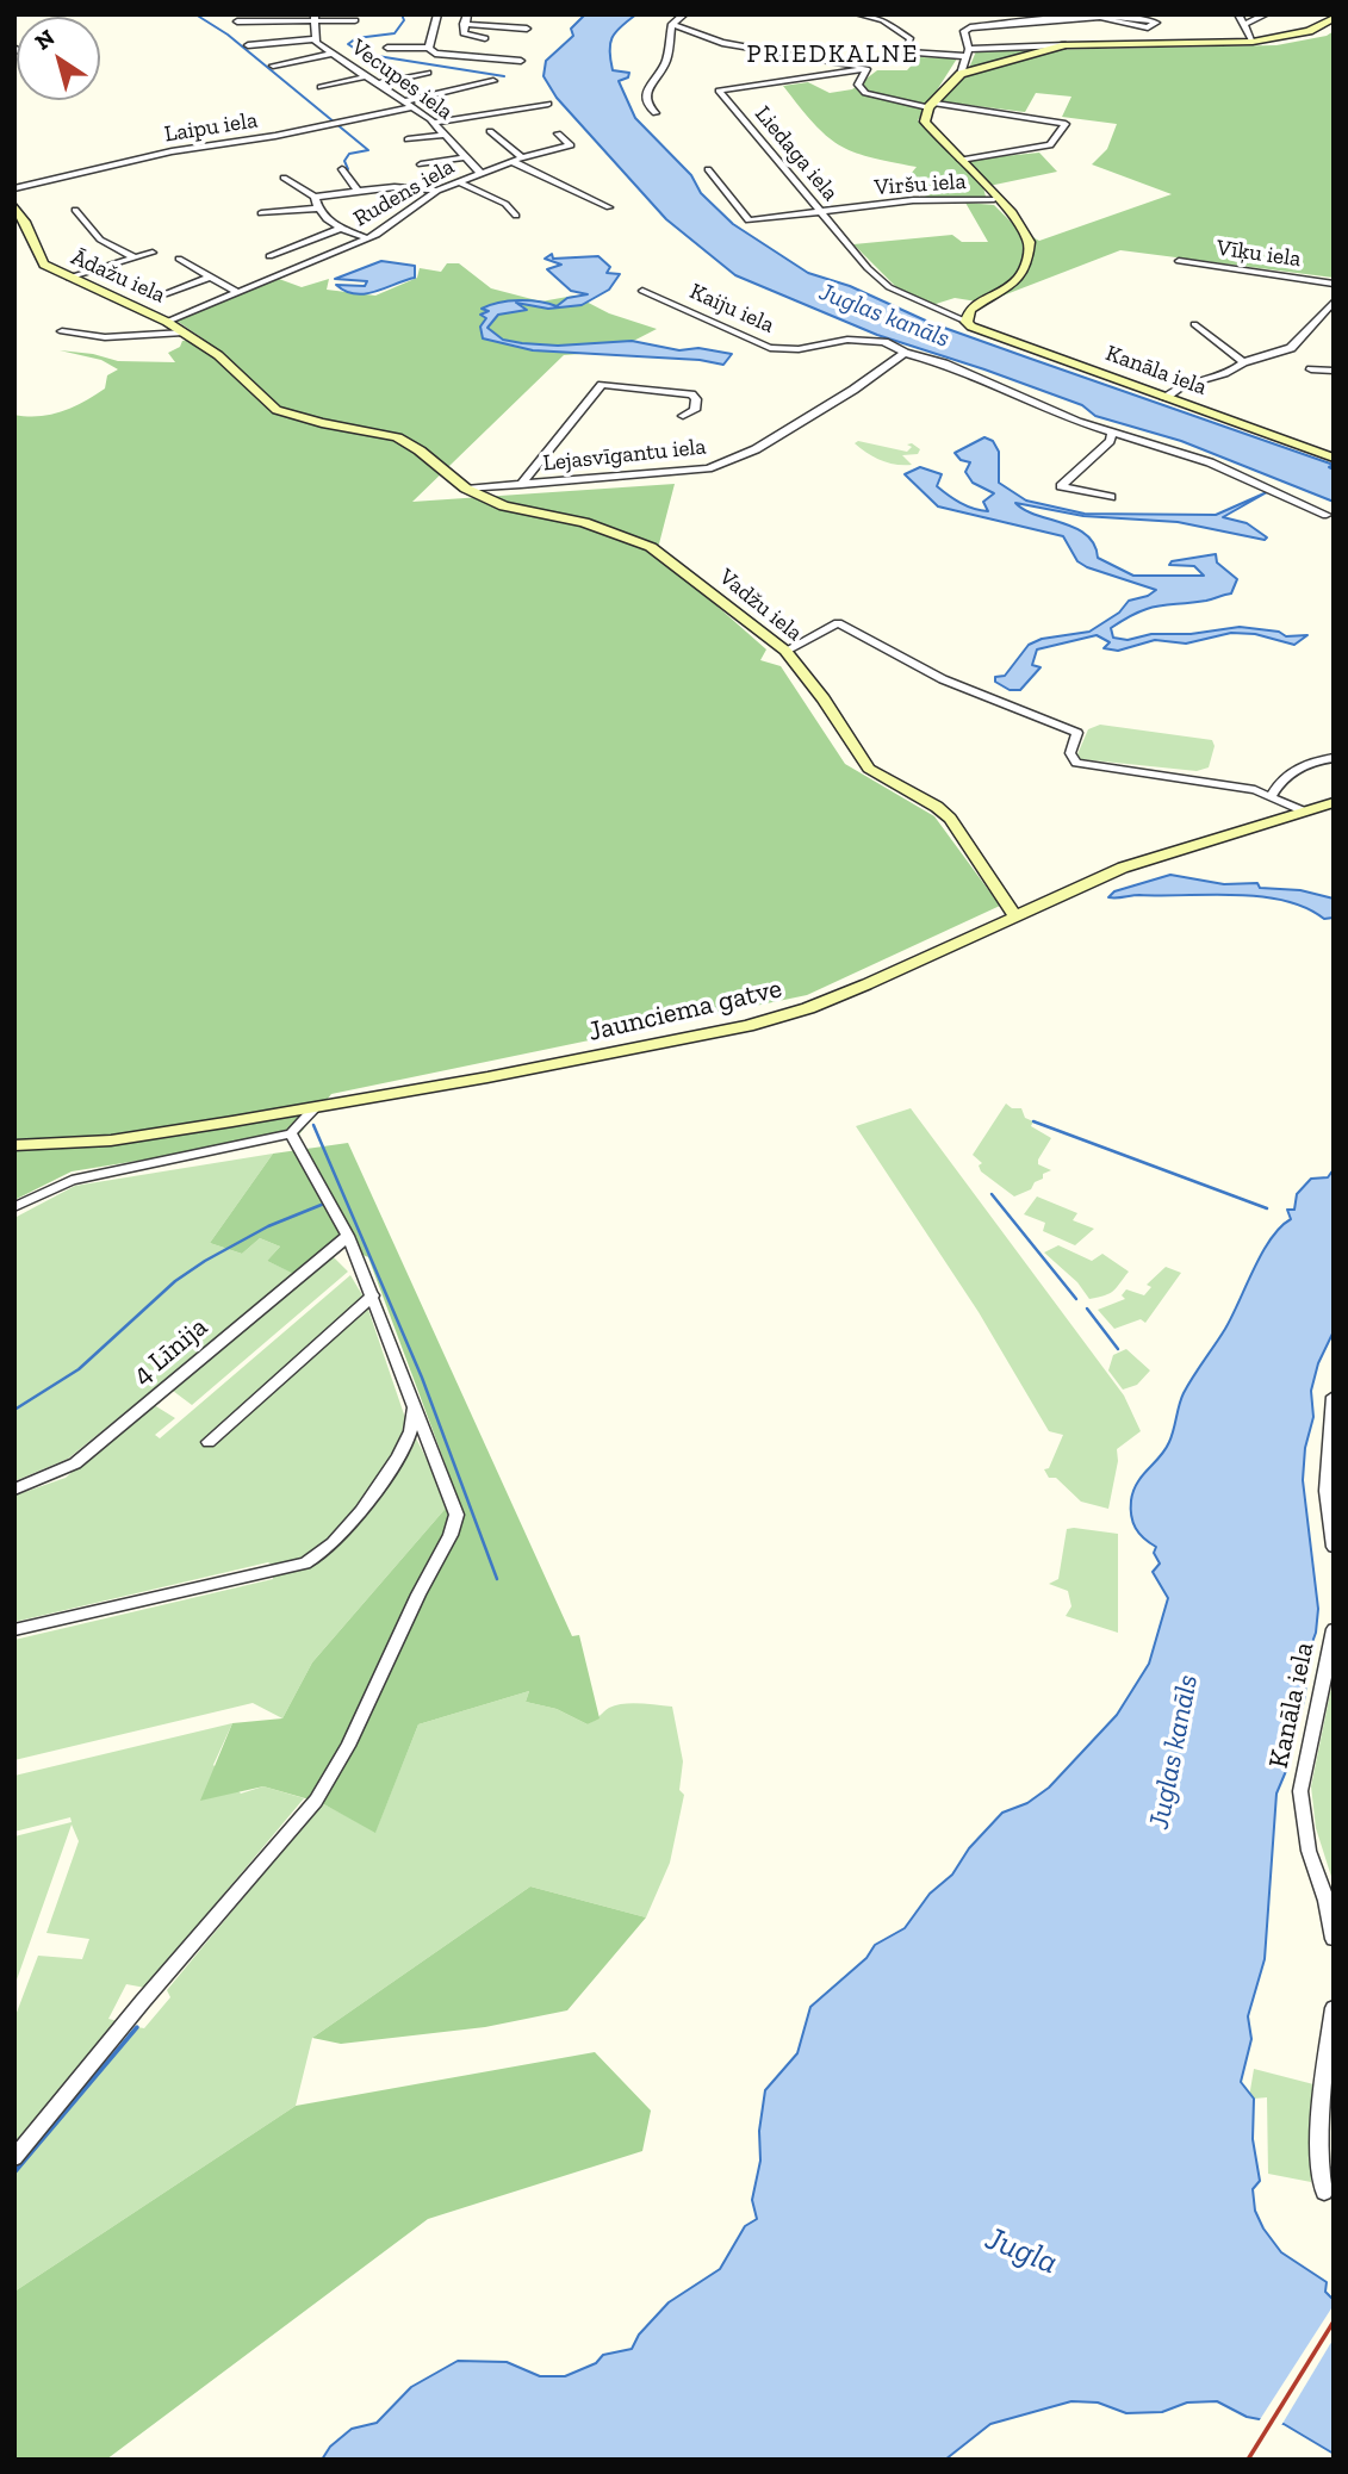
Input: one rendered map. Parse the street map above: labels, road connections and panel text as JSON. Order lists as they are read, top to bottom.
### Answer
{
  "streets": {
    "street": [
      "Vecupes iela",
      "Laipu iela",
      "Liedaga iela",
      "Viršu iela",
      "Rudens iela",
      "Vīķu iela",
      "Ādažu iela",
      "Kaiju iela",
      "Kanāla iela",
      "Lejasvīgantu iela",
      "Vadžu iela",
      "Jaunciema gatve",
      "4 Līnija"
    ]
  },
  "crossings": [
    ["Vecupes iela", "Laipu iela"],
    ["Vecupes iela", "Rudens iela"],
    ["Liedaga iela", "Viršu iela"],
    ["Liedaga iela", "Kanāla iela"],
    ["Rudens iela", "Ādažu iela"],
    ["Ādažu iela", "Lejasvīgantu iela"],
    ["Ādažu iela", "Vadžu iela"],
    ["Kaiju iela", "Lejasvīgantu iela"],
    ["Lejasvīgantu iela", "Vadžu iela"],
    ["Vadžu iela", "Jaunciema gatve"]
  ],
  "districts": ["PRIEDKALNE"],
  "water": ["Juglas kanāls", "Jugla"],
  "north": "top left"
}
